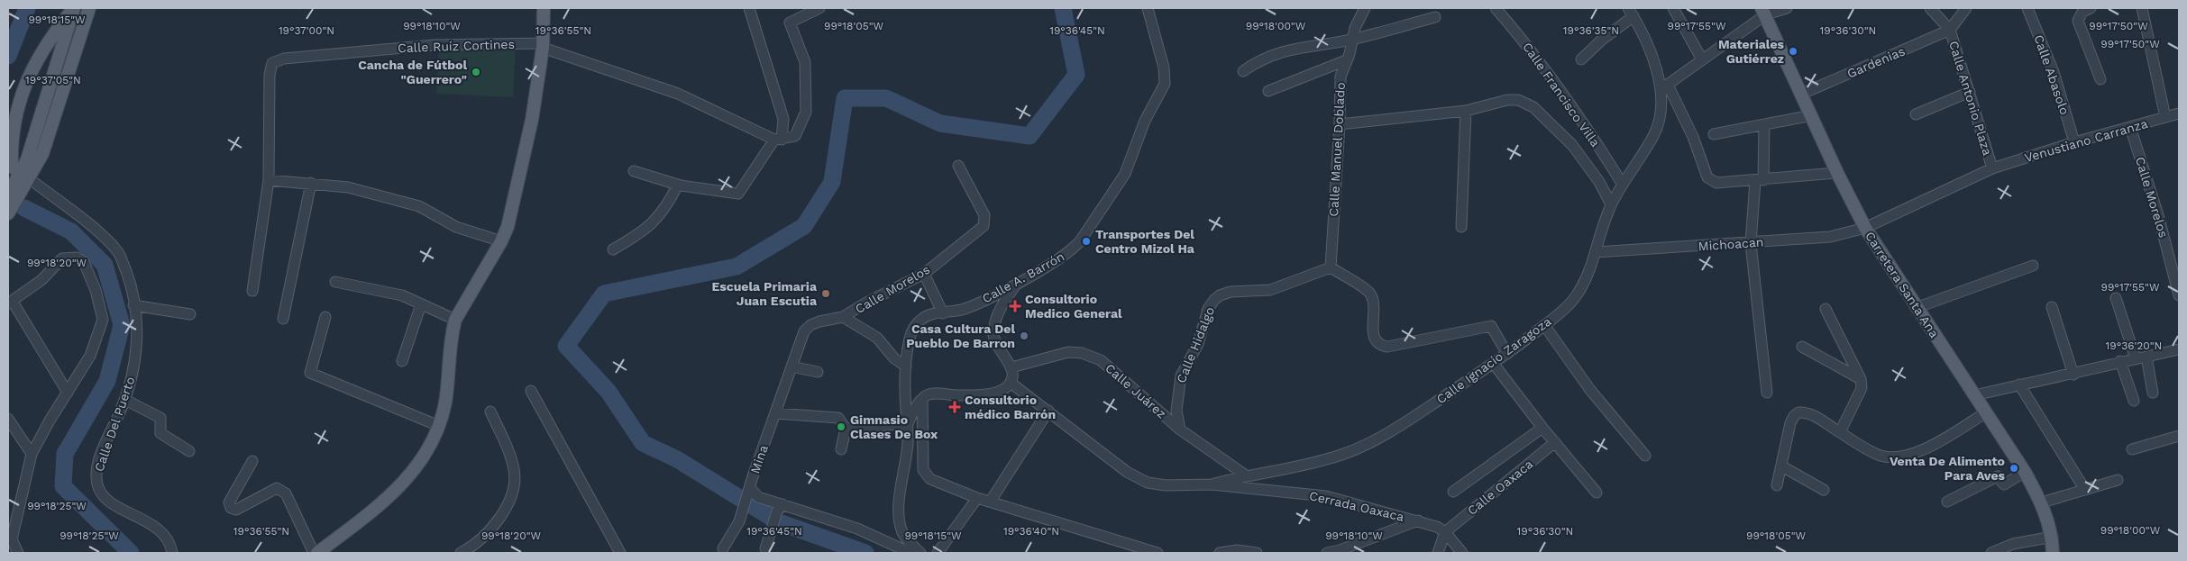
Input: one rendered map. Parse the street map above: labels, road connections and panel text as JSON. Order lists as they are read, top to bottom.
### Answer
{
  "streets": {
    "main road": ["Carretera Santa Ana"],
    "street": [
      "Calle Ruíz Cortines",
      "Gardenias",
      "Calle Abasolo",
      "Calle Francisco Villa",
      "Calle Antonio Plaza",
      "Venustiano Carranza",
      "Calle Manuel Doblado",
      "Calle Morelos",
      "Michoacan",
      "Calle A. Barrón",
      "Calle Hidalgo",
      "Calle Ignacio Zaragoza",
      "Calle Juárez",
      "Calle Del Puerto",
      "Mina",
      "Calle Oaxaca",
      "Cerrada Oaxaca"
    ]
  },
  "crossings": [
    ["Gardenias", "Calle Antonio Plaza"],
    ["Gardenias", "Carretera Santa Ana"],
    ["Calle Abasolo", "Venustiano Carranza"],
    ["Calle Francisco Villa", "Calle Ignacio Zaragoza"],
    ["Calle Antonio Plaza", "Venustiano Carranza"],
    ["Venustiano Carranza", "Calle Morelos"],
    ["Venustiano Carranza", "Michoacan"],
    ["Venustiano Carranza", "Carretera Santa Ana"],
    ["Calle Manuel Doblado", "Calle Hidalgo"],
    ["Calle Morelos", "Calle A. Barrón"],
    ["Calle Morelos", "Mina"],
    ["Michoacan", "Carretera Santa Ana"],
    ["Michoacan", "Calle Ignacio Zaragoza"],
    ["Calle Hidalgo", "Calle Juárez"],
    ["Calle Ignacio Zaragoza", "Calle Juárez"],
    ["Calle Ignacio Zaragoza", "Cerrada Oaxaca"],
    ["Calle Oaxaca", "Cerrada Oaxaca"]
  ],
  "places": {
    "other": [
      "Materiales Gutiérrez",
      "Cancha de Fútbol \"Guerrero\"",
      "Transportes Del Centro Mizol Ha",
      "Escuela Primaria Juan Escutia",
      "Casa Cultura Del Pueblo De Barron",
      "Gimnasio Clases De Box",
      "Venta De Alimento Para Aves"
    ],
    "health": ["Consultorio Medico General", "Consultorio médico Barrón"]
  },
  "coordinates": [
    "99°18'15\"W",
    "99°18'10\"W",
    "99°18'05\"W",
    "99°18'00\"W",
    "99°17'55\"W",
    "99°17'50\"W",
    "19°37'00\"N",
    "19°36'55\"N",
    "19°36'45\"N",
    "19°36'35\"N",
    "19°36'30\"N",
    "19°37'05\"N",
    "99°18'20\"W",
    "19°36'20\"N",
    "99°18'25\"W",
    "19°36'40\"N"
  ]
}
